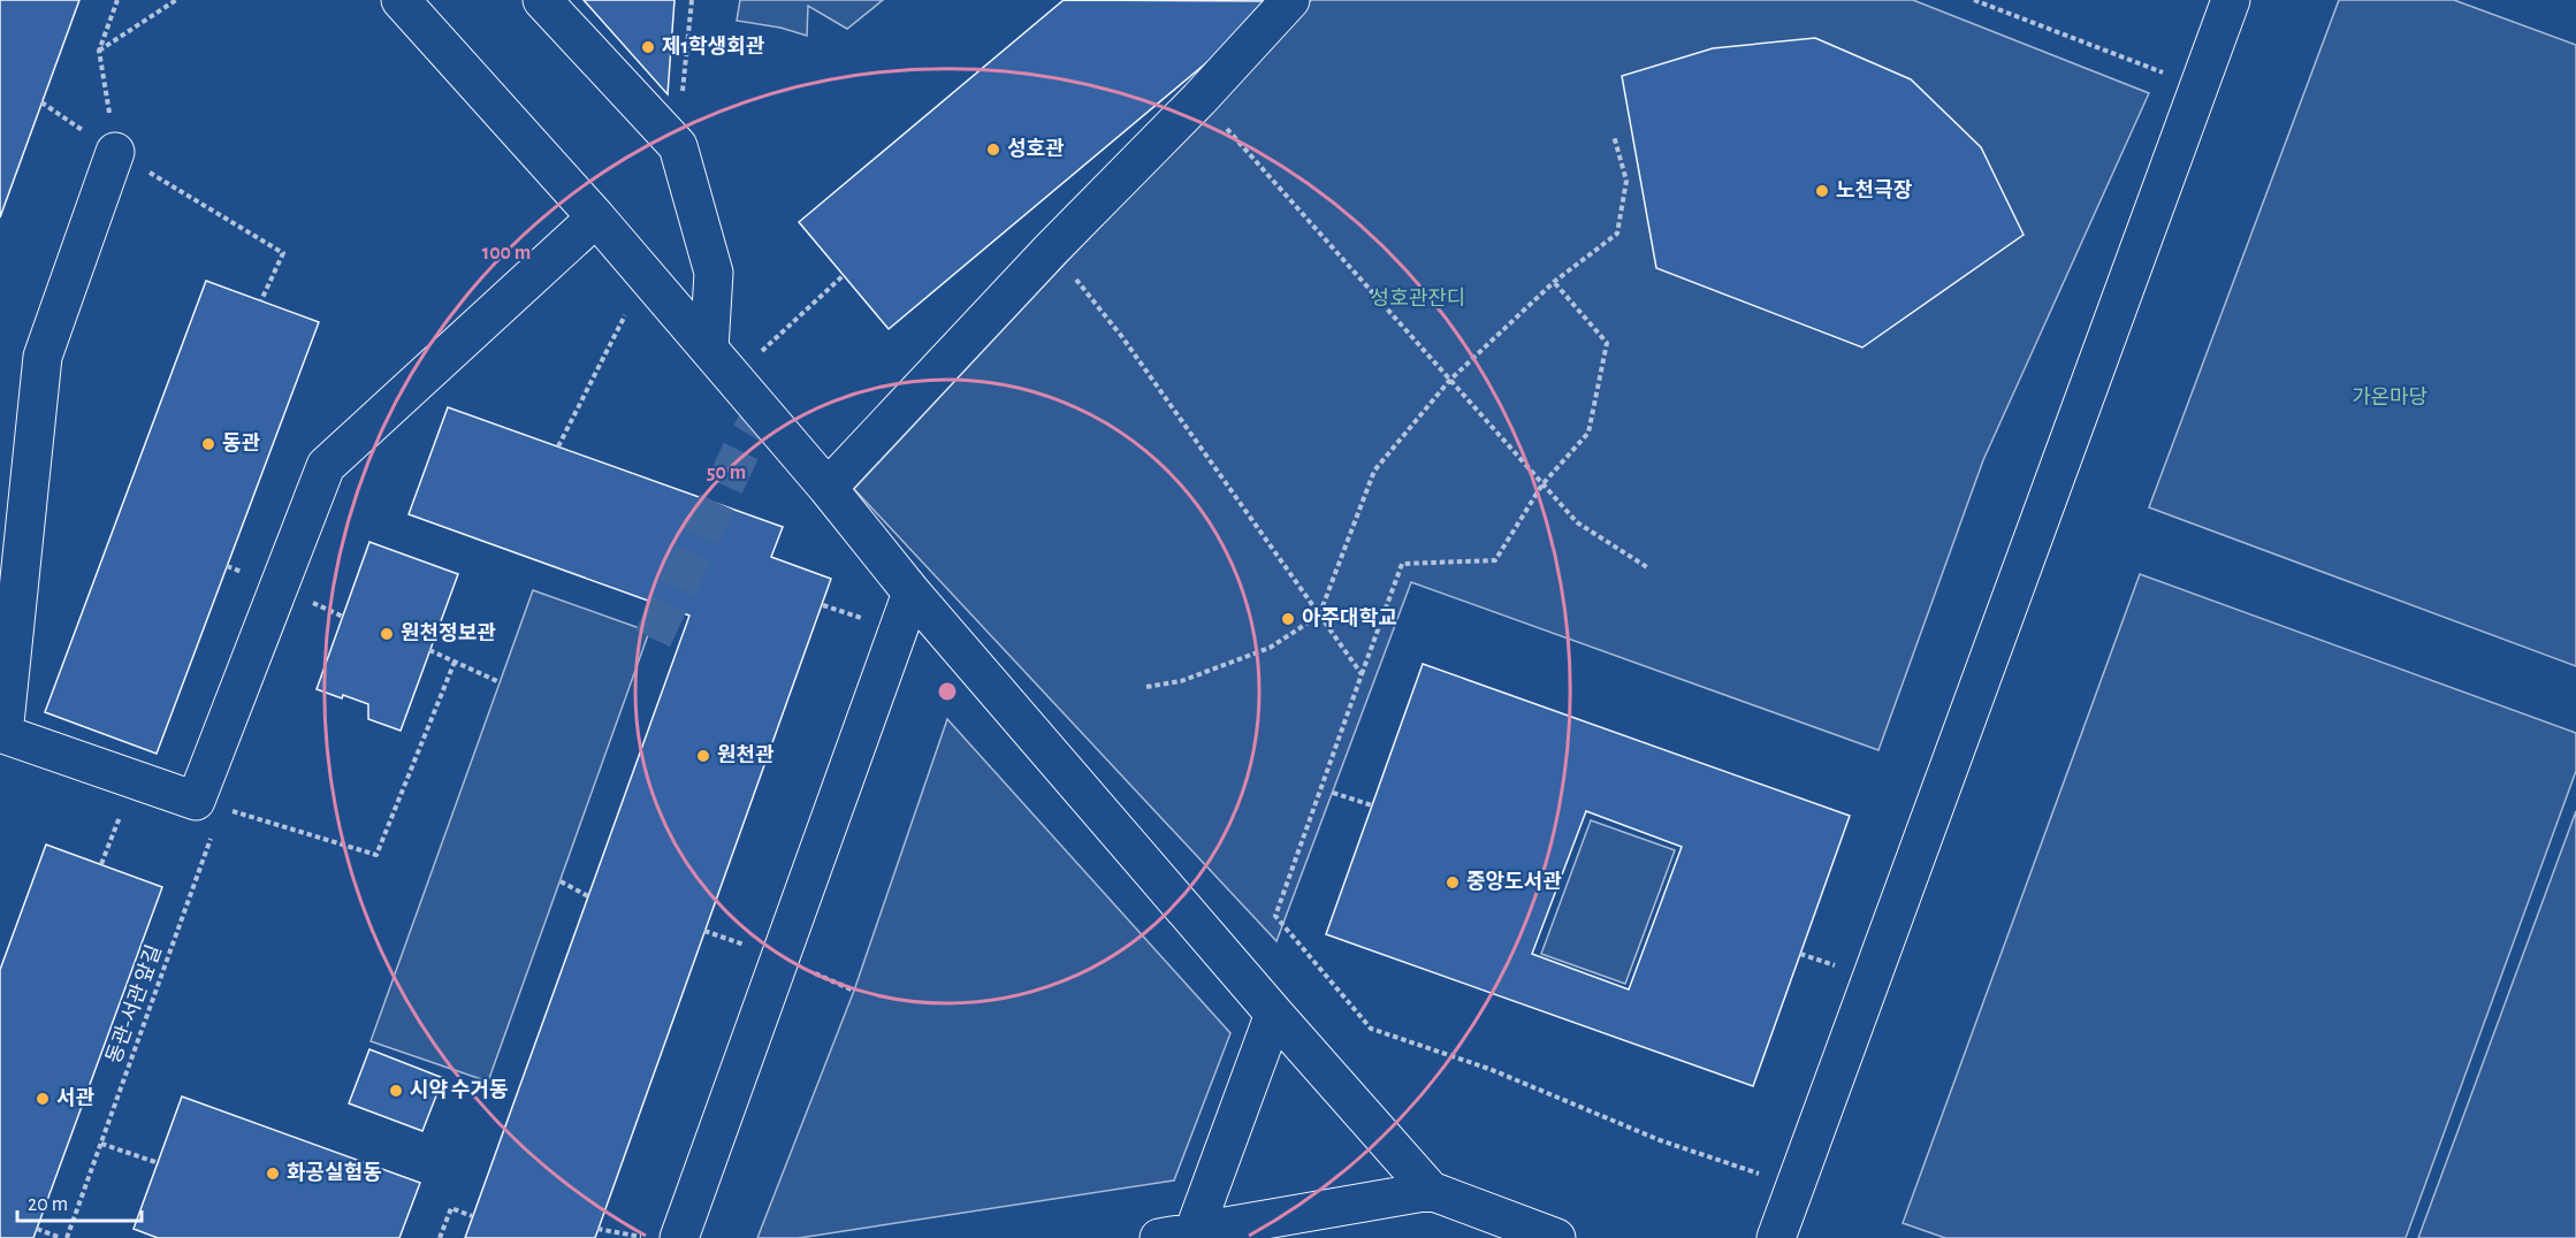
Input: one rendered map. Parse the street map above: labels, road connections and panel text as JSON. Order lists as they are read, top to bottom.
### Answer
{
  "streets": {
    "path": ["동관-서관 앞길"]
  },
  "parks": ["성호관잔디", "가온마당"],
  "places": [
    "제1학생회관",
    "성호관",
    "노천극장",
    "동관",
    "아주대학교",
    "원천정보관",
    "원천관",
    "중앙도서관",
    "시약 수거동",
    "서관",
    "화공실험동"
  ],
  "scale_bar": "20 m",
  "rings": ["100 m", "50 m"]
}
